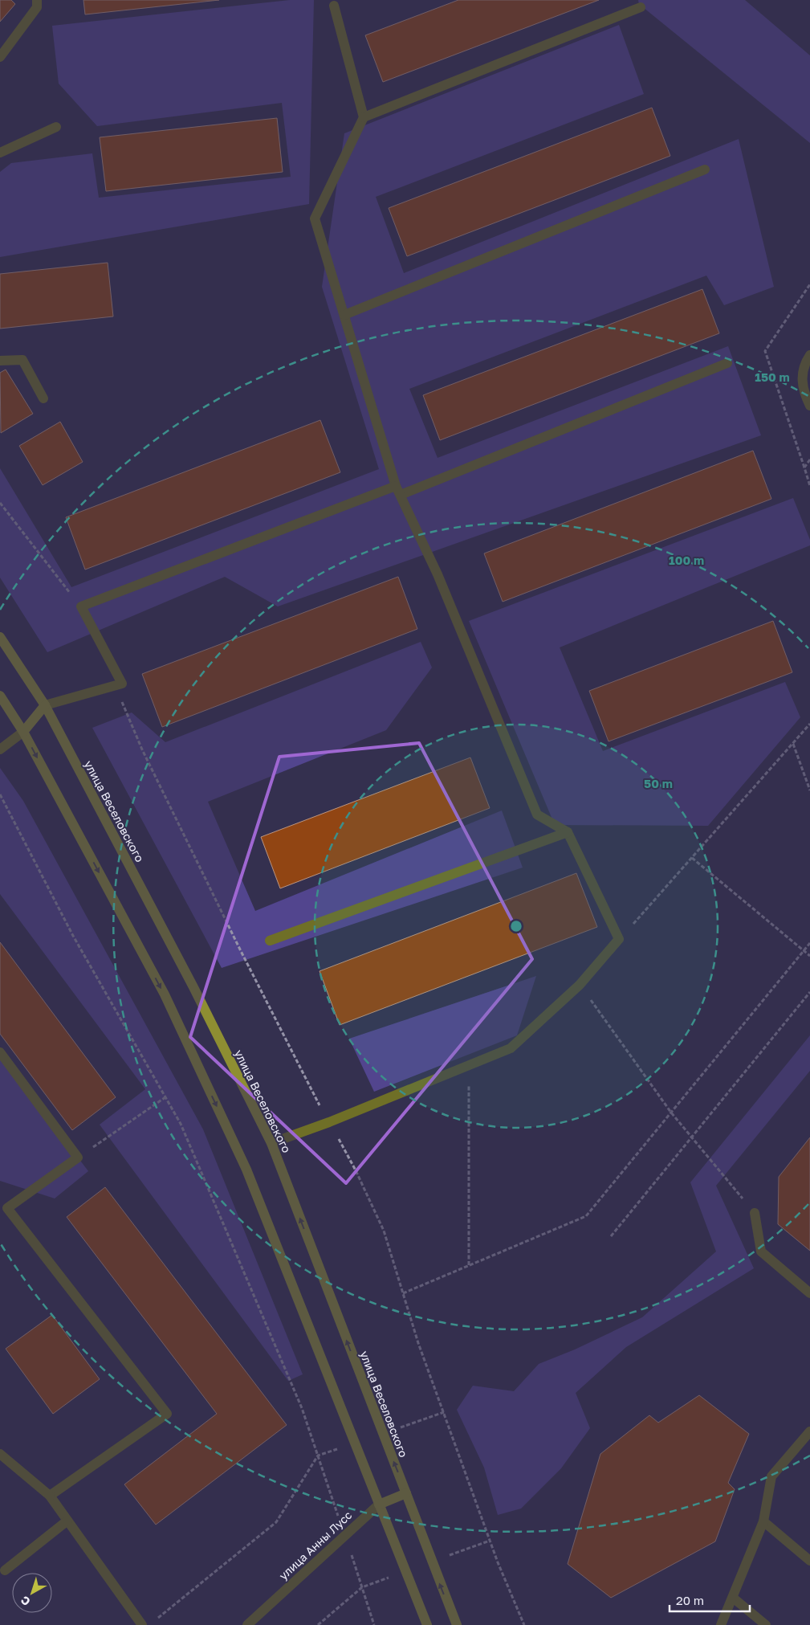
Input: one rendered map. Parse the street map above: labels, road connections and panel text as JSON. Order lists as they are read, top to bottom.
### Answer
{
  "streets": {
    "main road": ["улица Веселовского", "улица Анны Лусс"]
  },
  "crossings": [
    ["улица Веселовского", "улица Анны Лусс"]
  ],
  "scale_bar": "20 m",
  "north": "bottom left",
  "rings": ["150 m", "100 m", "50 m"]
}
